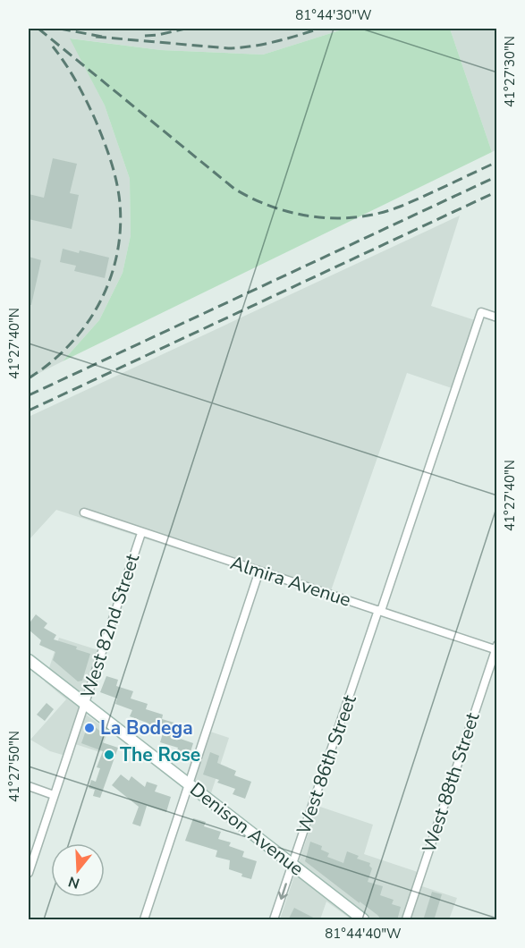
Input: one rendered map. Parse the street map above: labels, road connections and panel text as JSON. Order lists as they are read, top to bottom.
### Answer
{
  "streets": {
    "main road": ["Denison Avenue"],
    "street": [
      "Almira Avenue",
      "West 82nd Street",
      "West 86th Street",
      "West 88th Street"
    ]
  },
  "crossings": [
    ["Almira Avenue", "West 82nd Street"],
    ["Almira Avenue", "West 86th Street"],
    ["Almira Avenue", "West 88th Street"],
    ["West 82nd Street", "Denison Avenue"],
    ["West 86th Street", "Denison Avenue"]
  ],
  "places": ["La Bodega", "The Rose"],
  "north": "bottom",
  "coordinates": [
    "81°44'30\"W",
    "41°27'30\"N",
    "41°27'40\"N",
    "41°27'50\"N",
    "81°44'40\"W"
  ]
}
